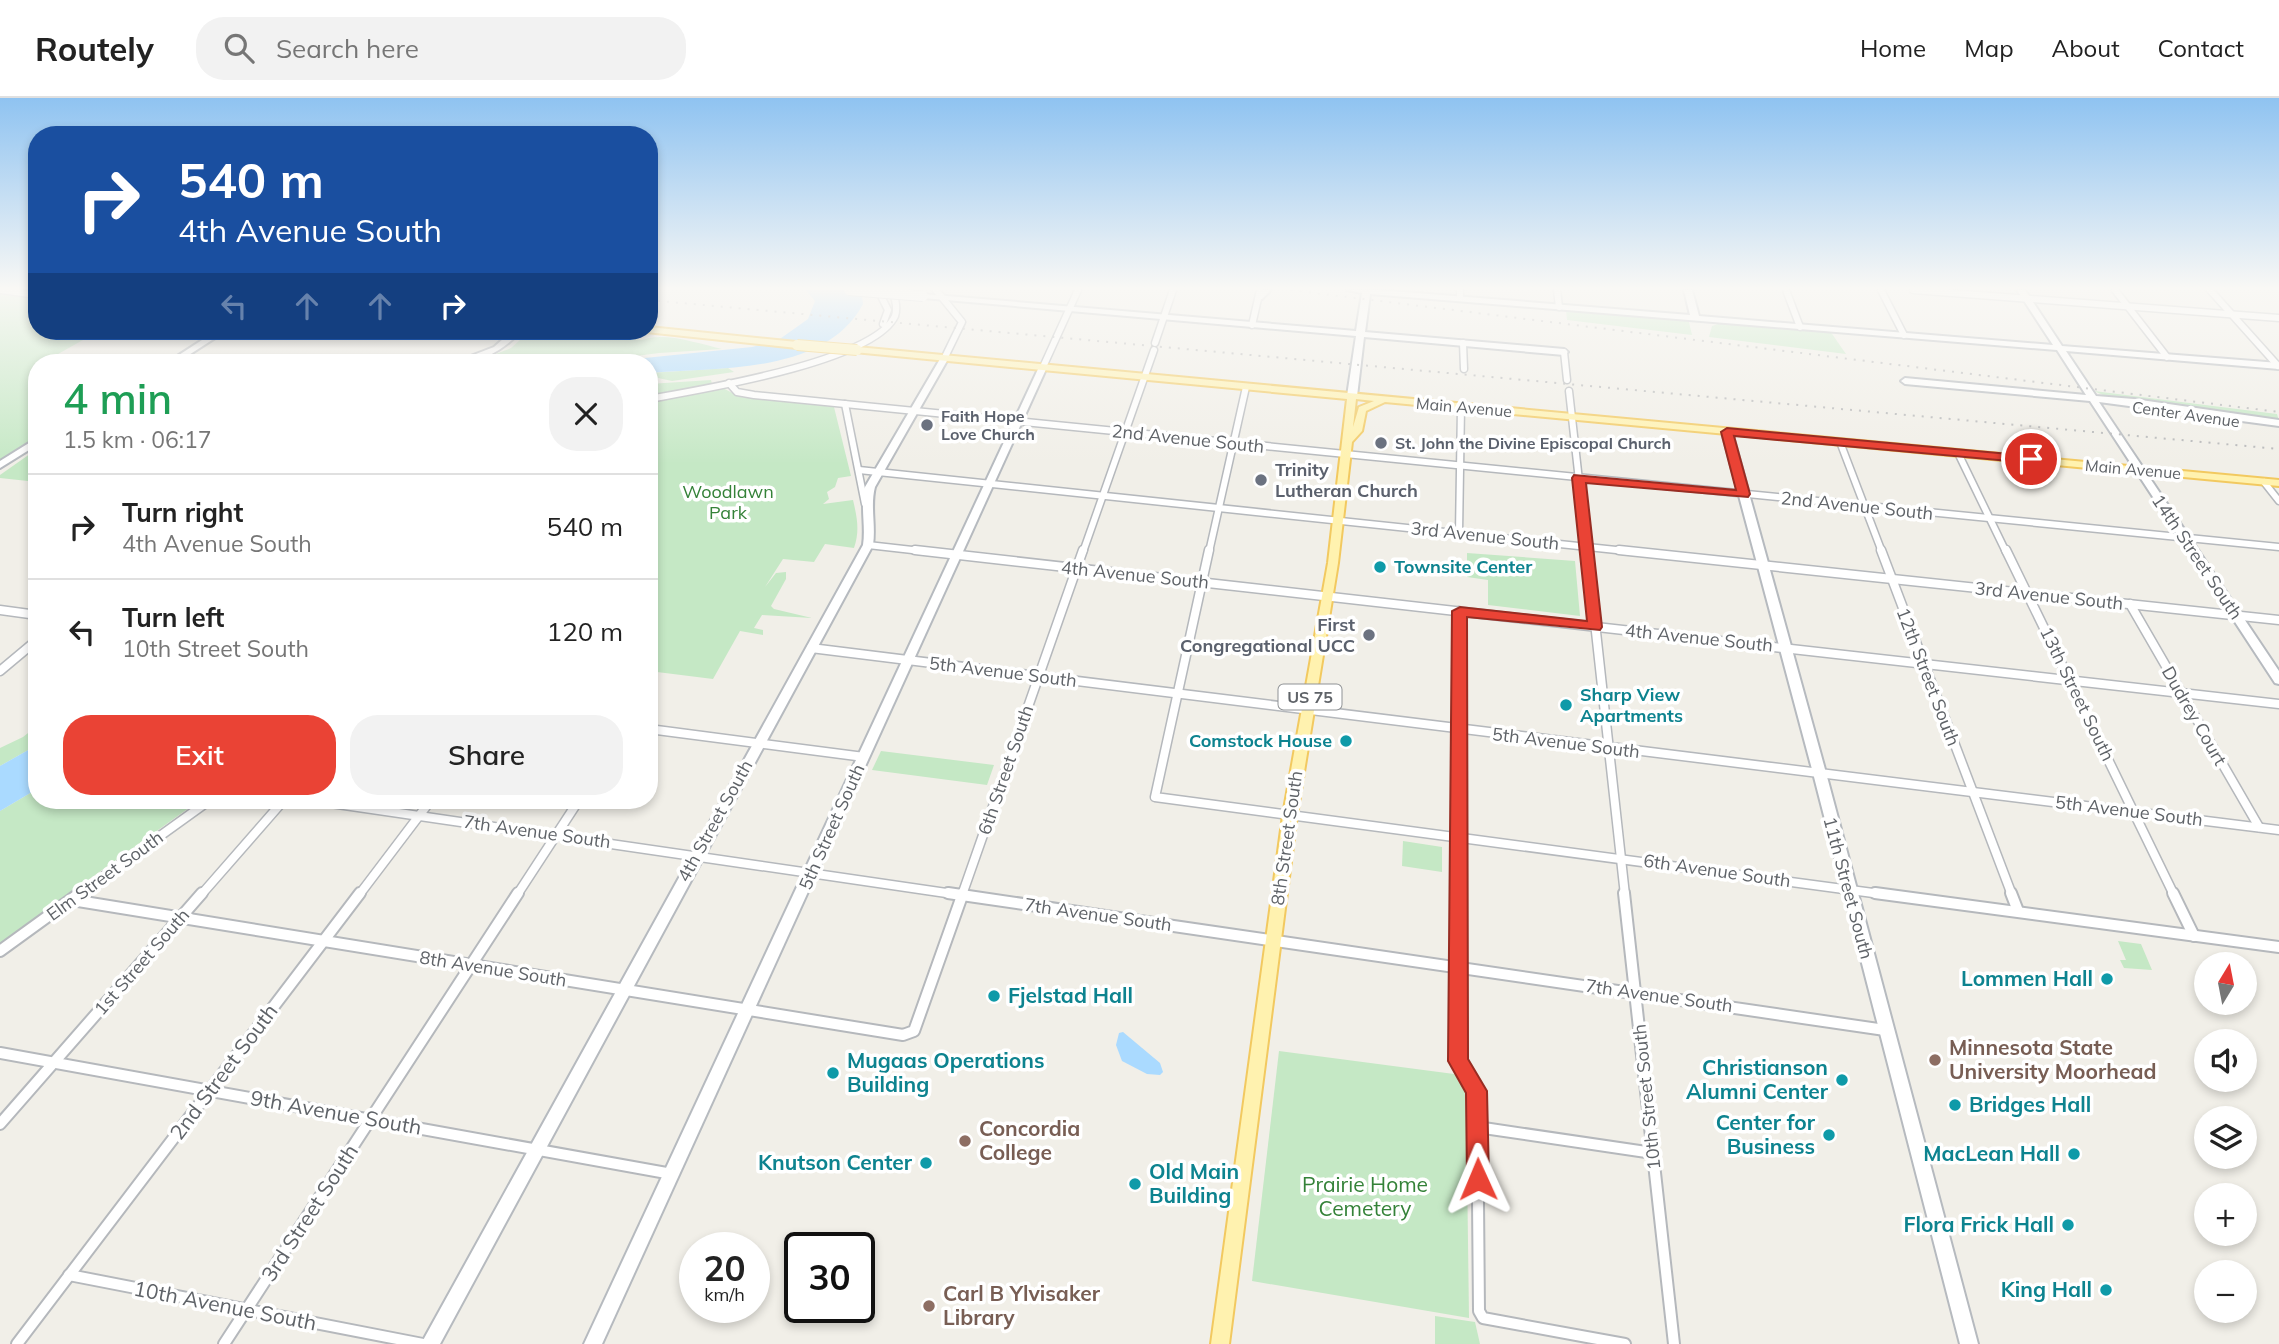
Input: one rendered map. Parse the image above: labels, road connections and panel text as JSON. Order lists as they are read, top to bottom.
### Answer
{
  "streets": {
    "main road": ["Main Avenue", "US 75", "8th Street South"],
    "street": [
      "Center Avenue",
      "2nd Avenue South",
      "3rd Avenue South",
      "14th Street South",
      "4th Avenue South",
      "5th Avenue South",
      "12th Street South",
      "13th Street South",
      "Dudrey Court",
      "6th Street South",
      "4th Street South",
      "5th Street South",
      "7th Avenue South",
      "6th Avenue South",
      "Elm Street South",
      "11th Street South",
      "1st Street South",
      "8th Avenue South",
      "2nd Street South",
      "10th Street South",
      "9th Avenue South",
      "3rd Street South",
      "10th Avenue South"
    ]
  },
  "crossings": [
    ["Main Avenue", "14th Street South"],
    ["Main Avenue", "12th Street South"],
    ["Main Avenue", "13th Street South"],
    ["Main Avenue", "6th Street South"],
    ["Main Avenue", "4th Street South"],
    ["Main Avenue", "5th Street South"],
    ["Main Avenue", "8th Street South"],
    ["Main Avenue", "11th Street South"],
    ["Main Avenue", "10th Street South"],
    ["Center Avenue", "14th Street South"],
    ["2nd Avenue South", "14th Street South"],
    ["2nd Avenue South", "12th Street South"],
    ["2nd Avenue South", "13th Street South"],
    ["2nd Avenue South", "6th Street South"],
    ["2nd Avenue South", "4th Street South"],
    ["2nd Avenue South", "5th Street South"],
    ["2nd Avenue South", "8th Street South"],
    ["2nd Avenue South", "11th Street South"],
    ["2nd Avenue South", "10th Street South"],
    ["3rd Avenue South", "14th Street South"],
    ["3rd Avenue South", "12th Street South"],
    ["3rd Avenue South", "13th Street South"],
    ["3rd Avenue South", "Dudrey Court"],
    ["3rd Avenue South", "6th Street South"],
    ["3rd Avenue South", "4th Street South"],
    ["3rd Avenue South", "5th Street South"],
    ["3rd Avenue South", "8th Street South"],
    ["3rd Avenue South", "11th Street South"],
    ["3rd Avenue South", "10th Street South"],
    ["4th Avenue South", "12th Street South"],
    ["4th Avenue South", "13th Street South"],
    ["4th Avenue South", "Dudrey Court"],
    ["4th Avenue South", "6th Street South"],
    ["4th Avenue South", "4th Street South"],
    ["4th Avenue South", "5th Street South"],
    ["4th Avenue South", "8th Street South"],
    ["4th Avenue South", "11th Street South"],
    ["4th Avenue South", "10th Street South"],
    ["5th Avenue South", "12th Street South"],
    ["5th Avenue South", "13th Street South"],
    ["5th Avenue South", "Dudrey Court"],
    ["5th Avenue South", "6th Street South"],
    ["5th Avenue South", "4th Street South"],
    ["5th Avenue South", "5th Street South"],
    ["5th Avenue South", "8th Street South"],
    ["5th Avenue South", "6th Avenue South"],
    ["5th Avenue South", "11th Street South"],
    ["5th Avenue South", "10th Street South"],
    ["12th Street South", "6th Avenue South"],
    ["13th Street South", "6th Avenue South"],
    ["6th Street South", "7th Avenue South"],
    ["6th Street South", "8th Avenue South"],
    ["4th Street South", "7th Avenue South"],
    ["4th Street South", "8th Avenue South"],
    ["4th Street South", "9th Avenue South"],
    ["5th Street South", "7th Avenue South"],
    ["5th Street South", "8th Avenue South"],
    ["5th Street South", "9th Avenue South"],
    ["7th Avenue South", "8th Street South"],
    ["7th Avenue South", "11th Street South"],
    ["7th Avenue South", "2nd Street South"],
    ["7th Avenue South", "10th Street South"],
    ["7th Avenue South", "3rd Street South"],
    ["8th Street South", "6th Avenue South"],
    ["6th Avenue South", "11th Street South"],
    ["6th Avenue South", "10th Street South"],
    ["Elm Street South", "8th Avenue South"],
    ["1st Street South", "8th Avenue South"],
    ["1st Street South", "9th Avenue South"],
    ["8th Avenue South", "2nd Street South"],
    ["8th Avenue South", "3rd Street South"],
    ["2nd Street South", "9th Avenue South"],
    ["2nd Street South", "10th Avenue South"],
    ["9th Avenue South", "3rd Street South"],
    ["3rd Street South", "10th Avenue South"]
  ],
  "parks": ["Woodlawn Park", "Prairie Home Cemetery"],
  "places": [
    "Faith Hope Love Church",
    "St. John the Divine Episcopal Church",
    "Trinity Lutheran Church",
    "Townsite Center",
    "First Congregational UCC",
    "Sharp View Apartments",
    "Comstock House",
    "Lommen Hall",
    "Fjelstad Hall",
    "Minnesota State University Moorhead",
    "Mugaas Operations Building",
    "Christianson Alumni Center",
    "Bridges Hall",
    "Center for Business",
    "Concordia College",
    "MacLean Hall",
    "Knutson Center",
    "Old Main Building",
    "Flora Frick Hall",
    "King Hall",
    "Carl B Ylvisaker Library"
  ],
  "north": "top",
  "page": {
    "header": "Routely",
    "search": "Search here",
    "nav": [
      "Home",
      "Map",
      "About",
      "Contact"
    ],
    "turn": ["540 m", "4th Avenue South"],
    "heading": ["4 min", "1.5 km · 06:17"],
    "list": [
      {
        "name": "Turn right",
        "note": "4th Avenue South",
        "value": "540 m"
      },
      {
        "name": "Turn left",
        "note": "10th Street South",
        "value": "120 m"
      }
    ],
    "buttons": ["Exit", "Share"],
    "map_buttons": ["+", "−"],
    "speed": "20 km/h",
    "limit": "30"
  }
}
